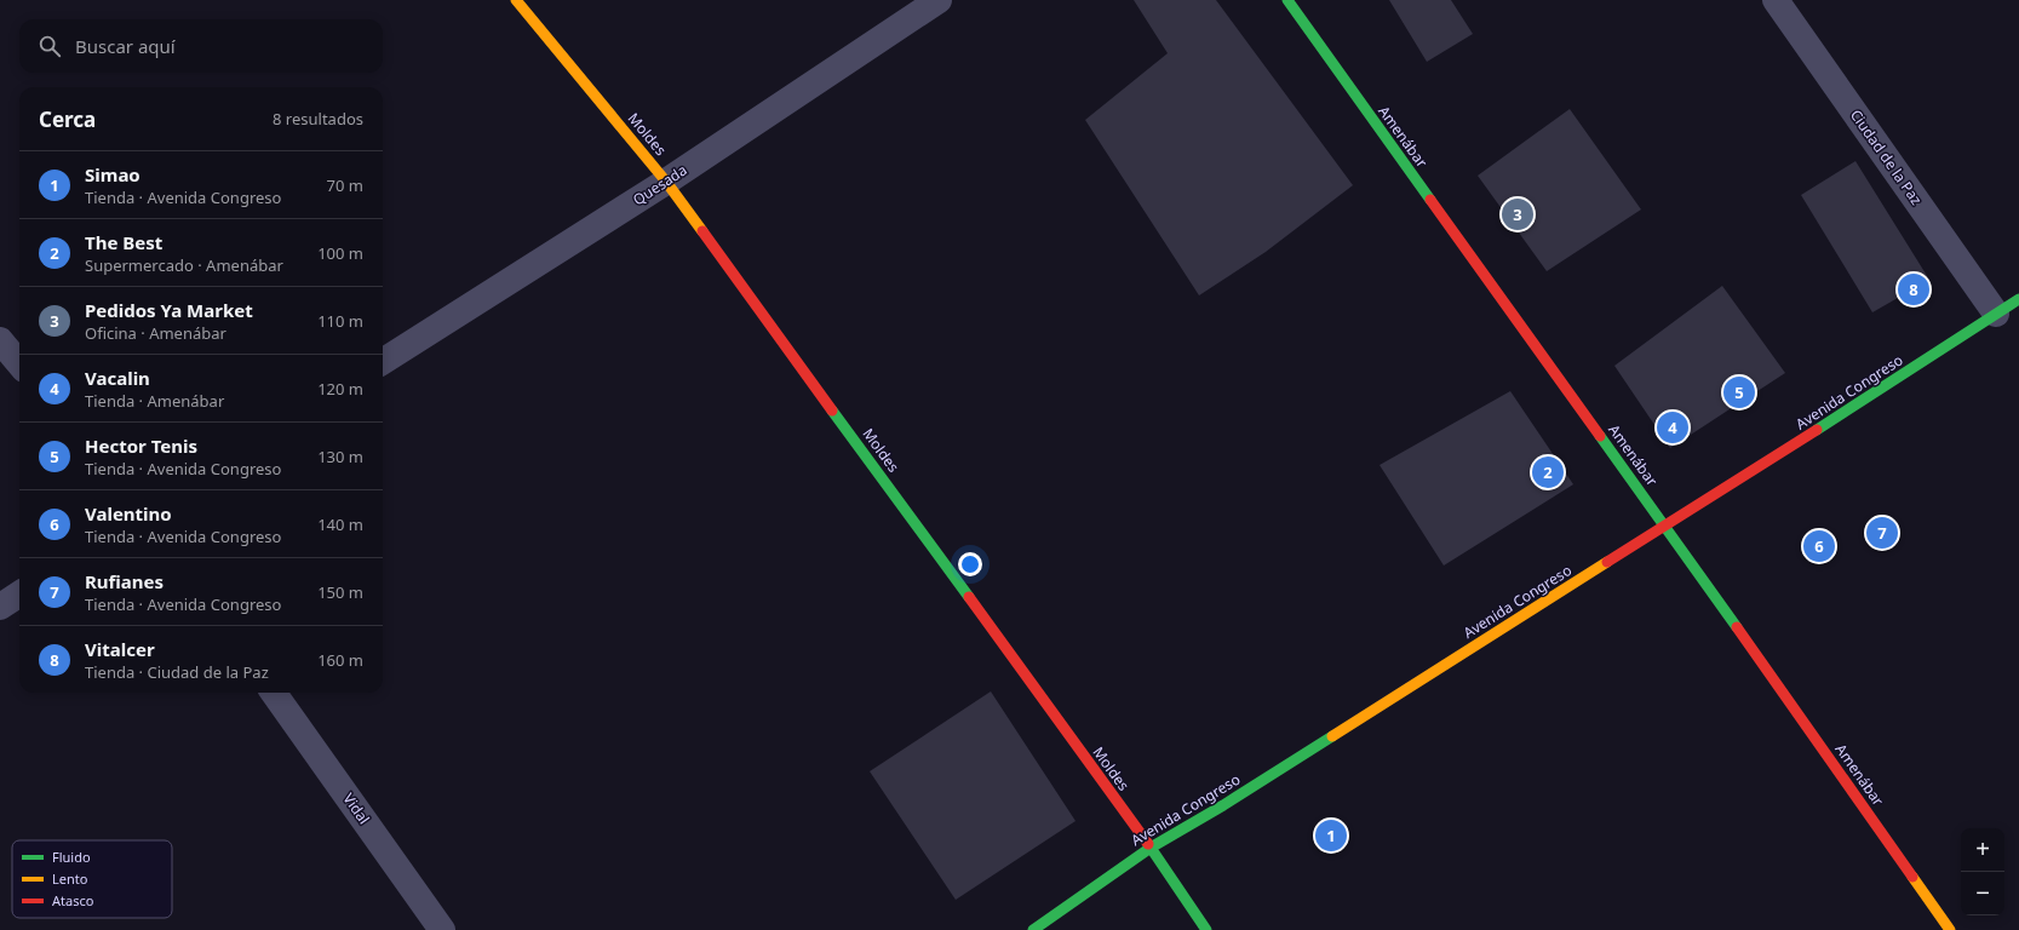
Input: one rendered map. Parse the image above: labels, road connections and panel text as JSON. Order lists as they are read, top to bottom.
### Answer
{
  "streets": {
    "street": [
      "Moldes",
      "Amenábar",
      "Ciudad de la Paz",
      "Quesada",
      "Avenida Congreso",
      "Vidal"
    ]
  },
  "crossings": [
    ["Moldes", "Quesada"],
    ["Moldes", "Avenida Congreso"],
    ["Amenábar", "Avenida Congreso"],
    ["Ciudad de la Paz", "Avenida Congreso"]
  ],
  "legend": ["Fluido", "Lento", "Atasco"],
  "page": {
    "search": "Buscar aquí",
    "heading": ["Cerca", "8 resultados"],
    "list": [
      {
        "mark": "1",
        "name": "Simao",
        "note": "Tienda · Avenida Congreso",
        "value": "70 m"
      },
      {
        "mark": "2",
        "name": "The Best",
        "note": "Supermercado · Amenábar",
        "value": "100 m"
      },
      {
        "mark": "3",
        "name": "Pedidos Ya Market",
        "note": "Oficina · Amenábar",
        "value": "110 m"
      },
      {
        "mark": "4",
        "name": "Vacalin",
        "note": "Tienda · Amenábar",
        "value": "120 m"
      },
      {
        "mark": "5",
        "name": "Hector Tenis",
        "note": "Tienda · Avenida Congreso",
        "value": "130 m"
      },
      {
        "mark": "6",
        "name": "Valentino",
        "note": "Tienda · Avenida Congreso",
        "value": "140 m"
      },
      {
        "mark": "7",
        "name": "Rufianes",
        "note": "Tienda · Avenida Congreso",
        "value": "150 m"
      },
      {
        "mark": "8",
        "name": "Vitalcer",
        "note": "Tienda · Ciudad de la Paz",
        "value": "160 m"
      }
    ],
    "pins": [
      "3",
      "8",
      "5",
      "4",
      "2",
      "7",
      "6",
      "1"
    ],
    "map_buttons": ["+", "−"]
  }
}
